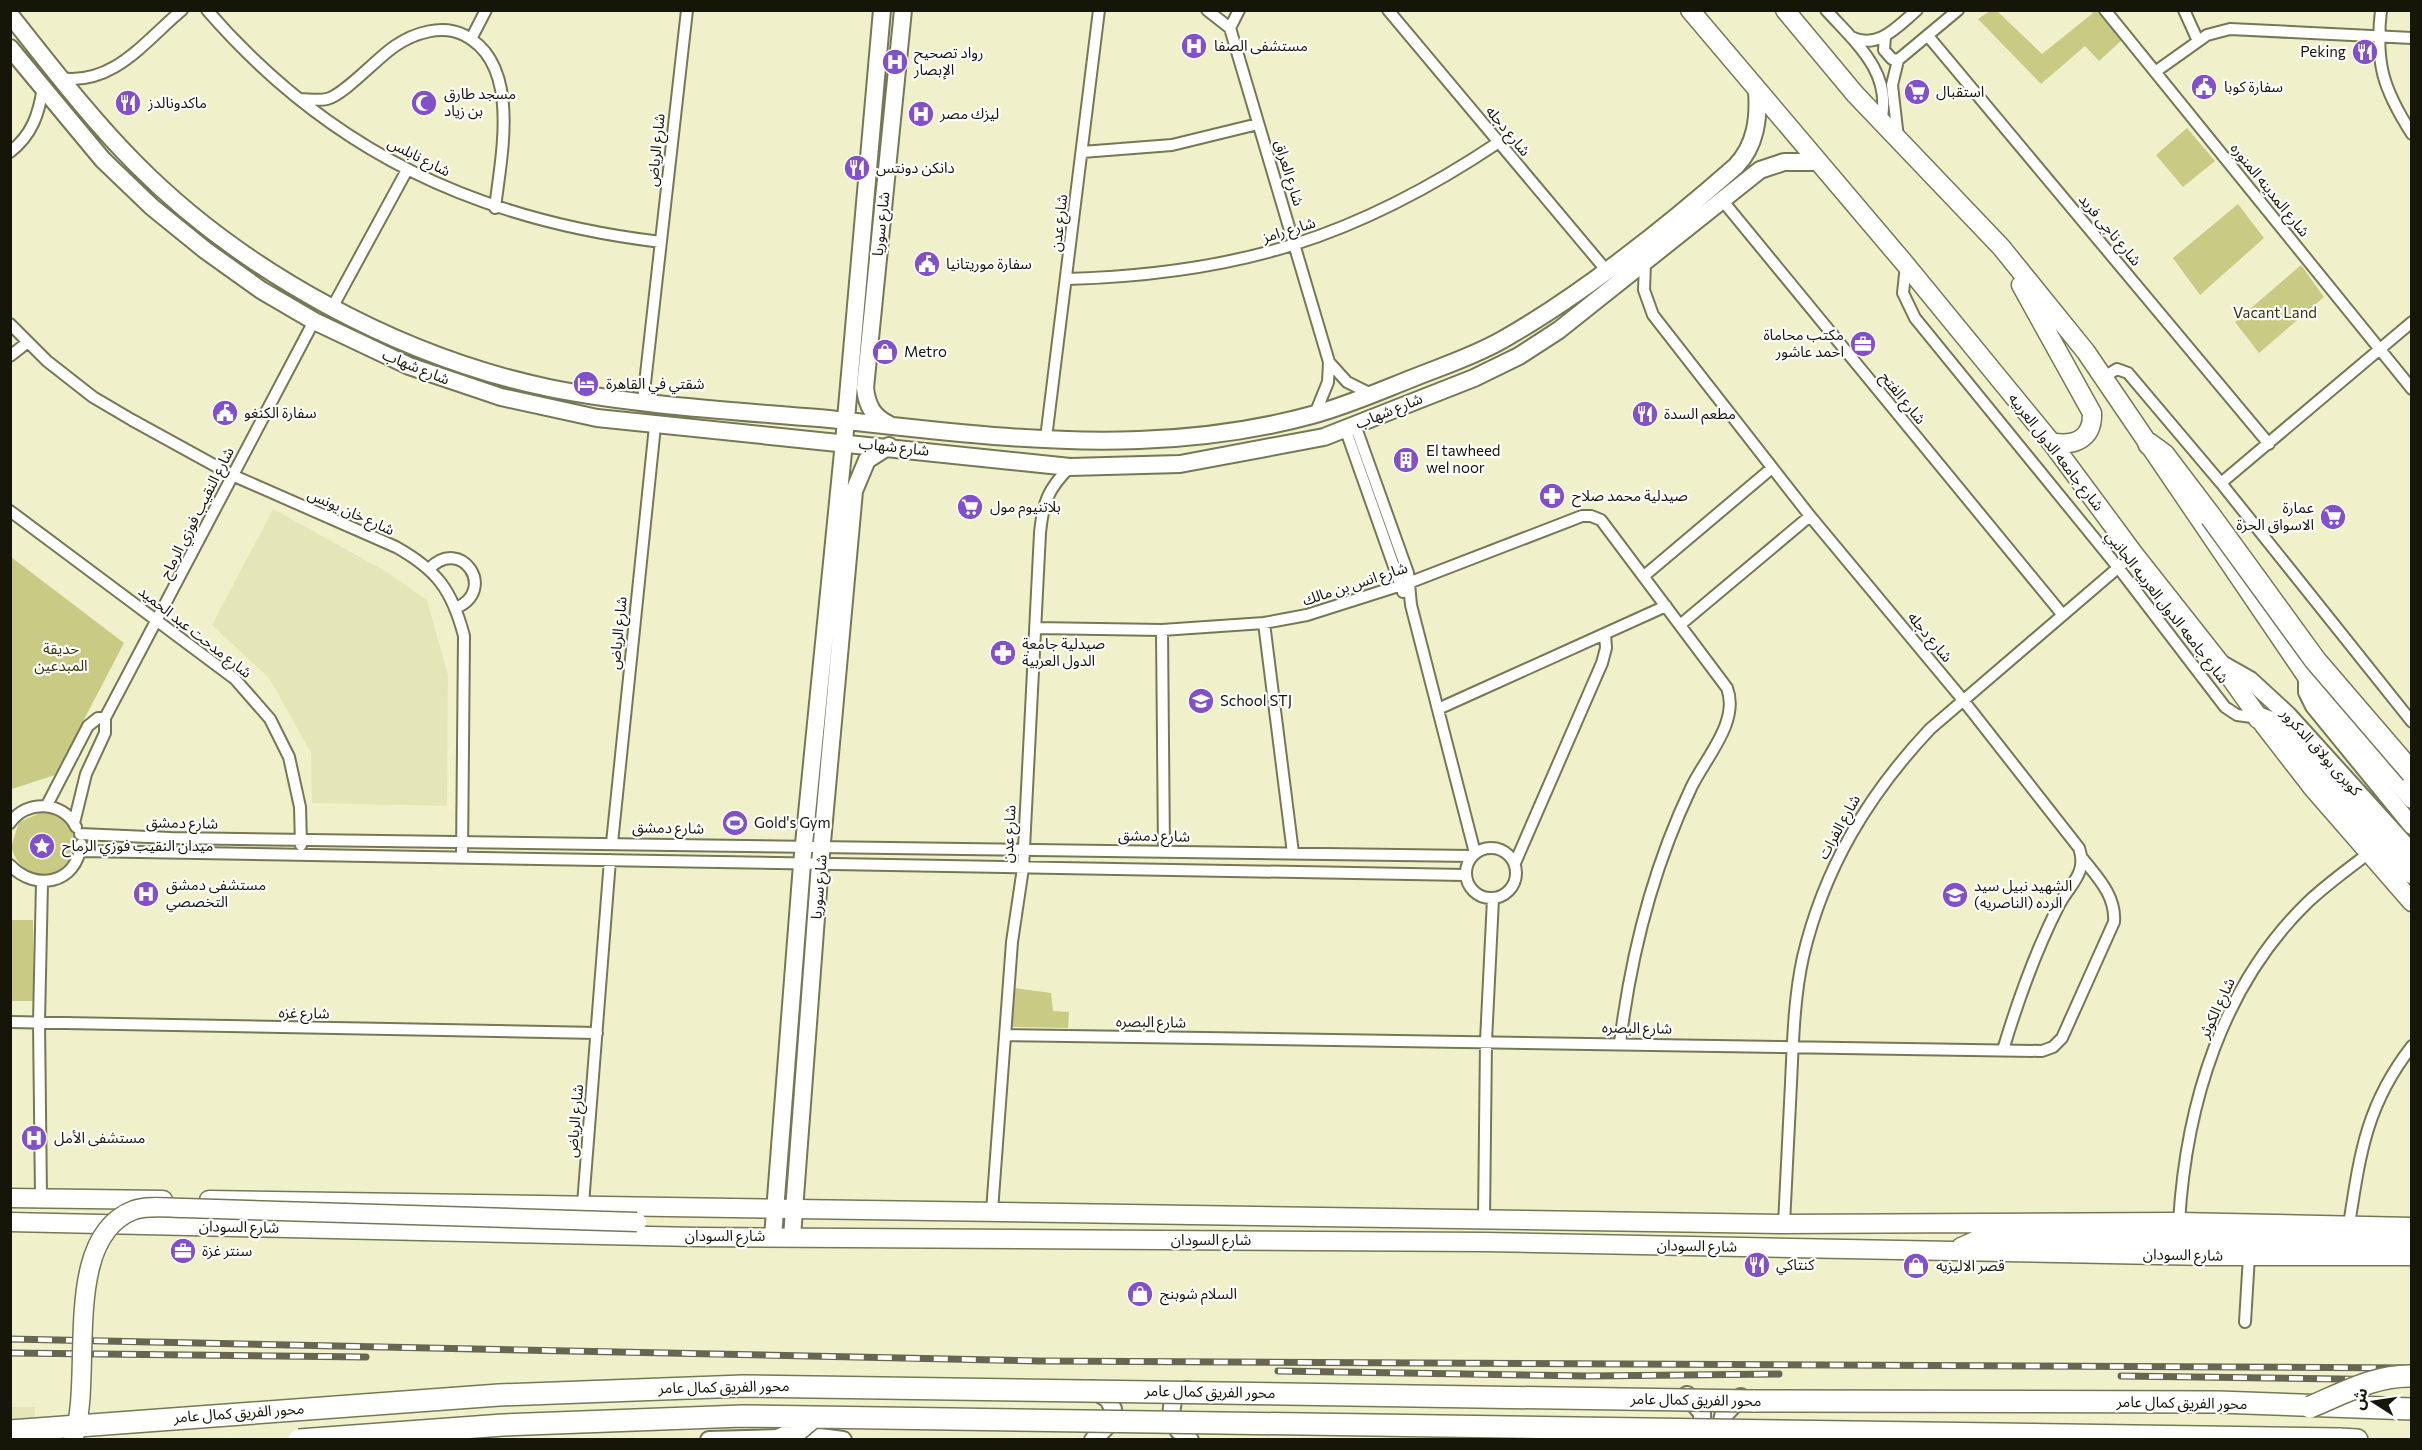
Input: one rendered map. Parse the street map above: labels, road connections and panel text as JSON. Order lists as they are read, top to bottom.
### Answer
{
  "streets": {
    "highway": ["محور الفريق كمال عامر"],
    "main road": ["شارع جامعه الدول العربيه", "شارع السودان"],
    "street": [
      "شارع دجله",
      "شارع الرياض",
      "شارع نابلس",
      "شارع العراق",
      "شارع المدينه المنوره",
      "شارع عدن",
      "شارع سوريا",
      "شارع رامز",
      "شارع ناجى فريد",
      "شارع شهاب",
      "شارع الفتح",
      "شارع خان يونس",
      "شارع النقيب فوزي الرماح",
      "شارع انس بن مالك",
      "شارع جامعه الدول العربيه الجانبي",
      "شارع مدحت عبد الحميد",
      "كوبرى بولاق الدكرور",
      "شارع دمشق",
      "شارع الفرات",
      "شارع الكوثر",
      "شارع غزه",
      "شارع البصره"
    ]
  },
  "crossings": [
    ["شارع دجله", "شارع رامز"],
    ["شارع دجله", "شارع شهاب"],
    ["شارع دجله", "شارع الفرات"],
    ["شارع دجله", "شارع البصره"],
    ["شارع الرياض", "شارع نابلس"],
    ["شارع الرياض", "شارع شهاب"],
    ["شارع الرياض", "شارع دمشق"],
    ["شارع الرياض", "شارع غزه"],
    ["شارع الرياض", "شارع السودان"],
    ["شارع العراق", "شارع رامز"],
    ["شارع العراق", "شارع شهاب"],
    ["شارع عدن", "شارع رامز"],
    ["شارع عدن", "شارع شهاب"],
    ["شارع عدن", "شارع انس بن مالك"],
    ["شارع عدن", "شارع دمشق"],
    ["شارع عدن", "شارع البصره"],
    ["شارع عدن", "شارع السودان"],
    ["شارع سوريا", "شارع شهاب"],
    ["شارع سوريا", "شارع دمشق"],
    ["شارع سوريا", "شارع السودان"],
    ["شارع شهاب", "شارع الفتح"],
    ["شارع شهاب", "شارع جامعه الدول العربيه"],
    ["شارع شهاب", "شارع النقيب فوزي الرماح"],
    ["شارع الفتح", "شارع الفرات"],
    ["شارع جامعه الدول العربيه", "شارع جامعه الدول العربيه الجانبي"],
    ["شارع جامعه الدول العربيه", "كوبرى بولاق الدكرور"],
    ["شارع جامعه الدول العربيه", "شارع الفرات"],
    ["شارع جامعه الدول العربيه", "شارع الكوثر"],
    ["شارع خان يونس", "شارع النقيب فوزي الرماح"],
    ["شارع خان يونس", "شارع دمشق"],
    ["شارع النقيب فوزي الرماح", "شارع مدحت عبد الحميد"],
    ["شارع انس بن مالك", "شارع البصره"],
    ["شارع جامعه الدول العربيه الجانبي", "شارع الفرات"],
    ["شارع مدحت عبد الحميد", "شارع دمشق"],
    ["شارع الفرات", "شارع البصره"],
    ["شارع الفرات", "شارع السودان"],
    ["شارع الكوثر", "شارع السودان"]
  ],
  "parks": ["Vacant Land", "حديقة المبدعين"],
  "places": {
    "hospital": [
      "مستشفى الصفا",
      "رواد تصحيح الإبصار",
      "ليزك مصر",
      "مستشفى دمشق التخصصي",
      "مستشفى الأمل"
    ],
    "restaurant": [
      "Peking",
      "ماكدونالدز",
      "دانكن دونتس",
      "مطعم السدة",
      "كنتاكي"
    ],
    "public building": ["سفارة كوبا", "سفارة موريتانيا", "سفارة الكنغو"],
    "supermarket": ["استقبال", "بلاتنيوم مول", "عمارة الاسواق الحرة"],
    "mosque": ["مسجد طارق بن زياد"],
    "office": ["مكتب محاماة احمد عاشور", "سنتر غزة"],
    "shop": ["Metro", "قصر الاليزيه", "السلام شوبنج"],
    "hotel": ["شقتي في القاهرة"],
    "building": ["El tawheed wel noor"],
    "pharmacy": ["صيدلية محمد صلاح", "صيدلية جامعة الدول العربية"],
    "school or university": ["School STJ", "الشهيد نبيل سيد الرده (الناصريه)"],
    "sports": ["Gold's Gym"],
    "place": ["ميدان النقيب فوزي الرماح"]
  },
  "north": "left"
}
